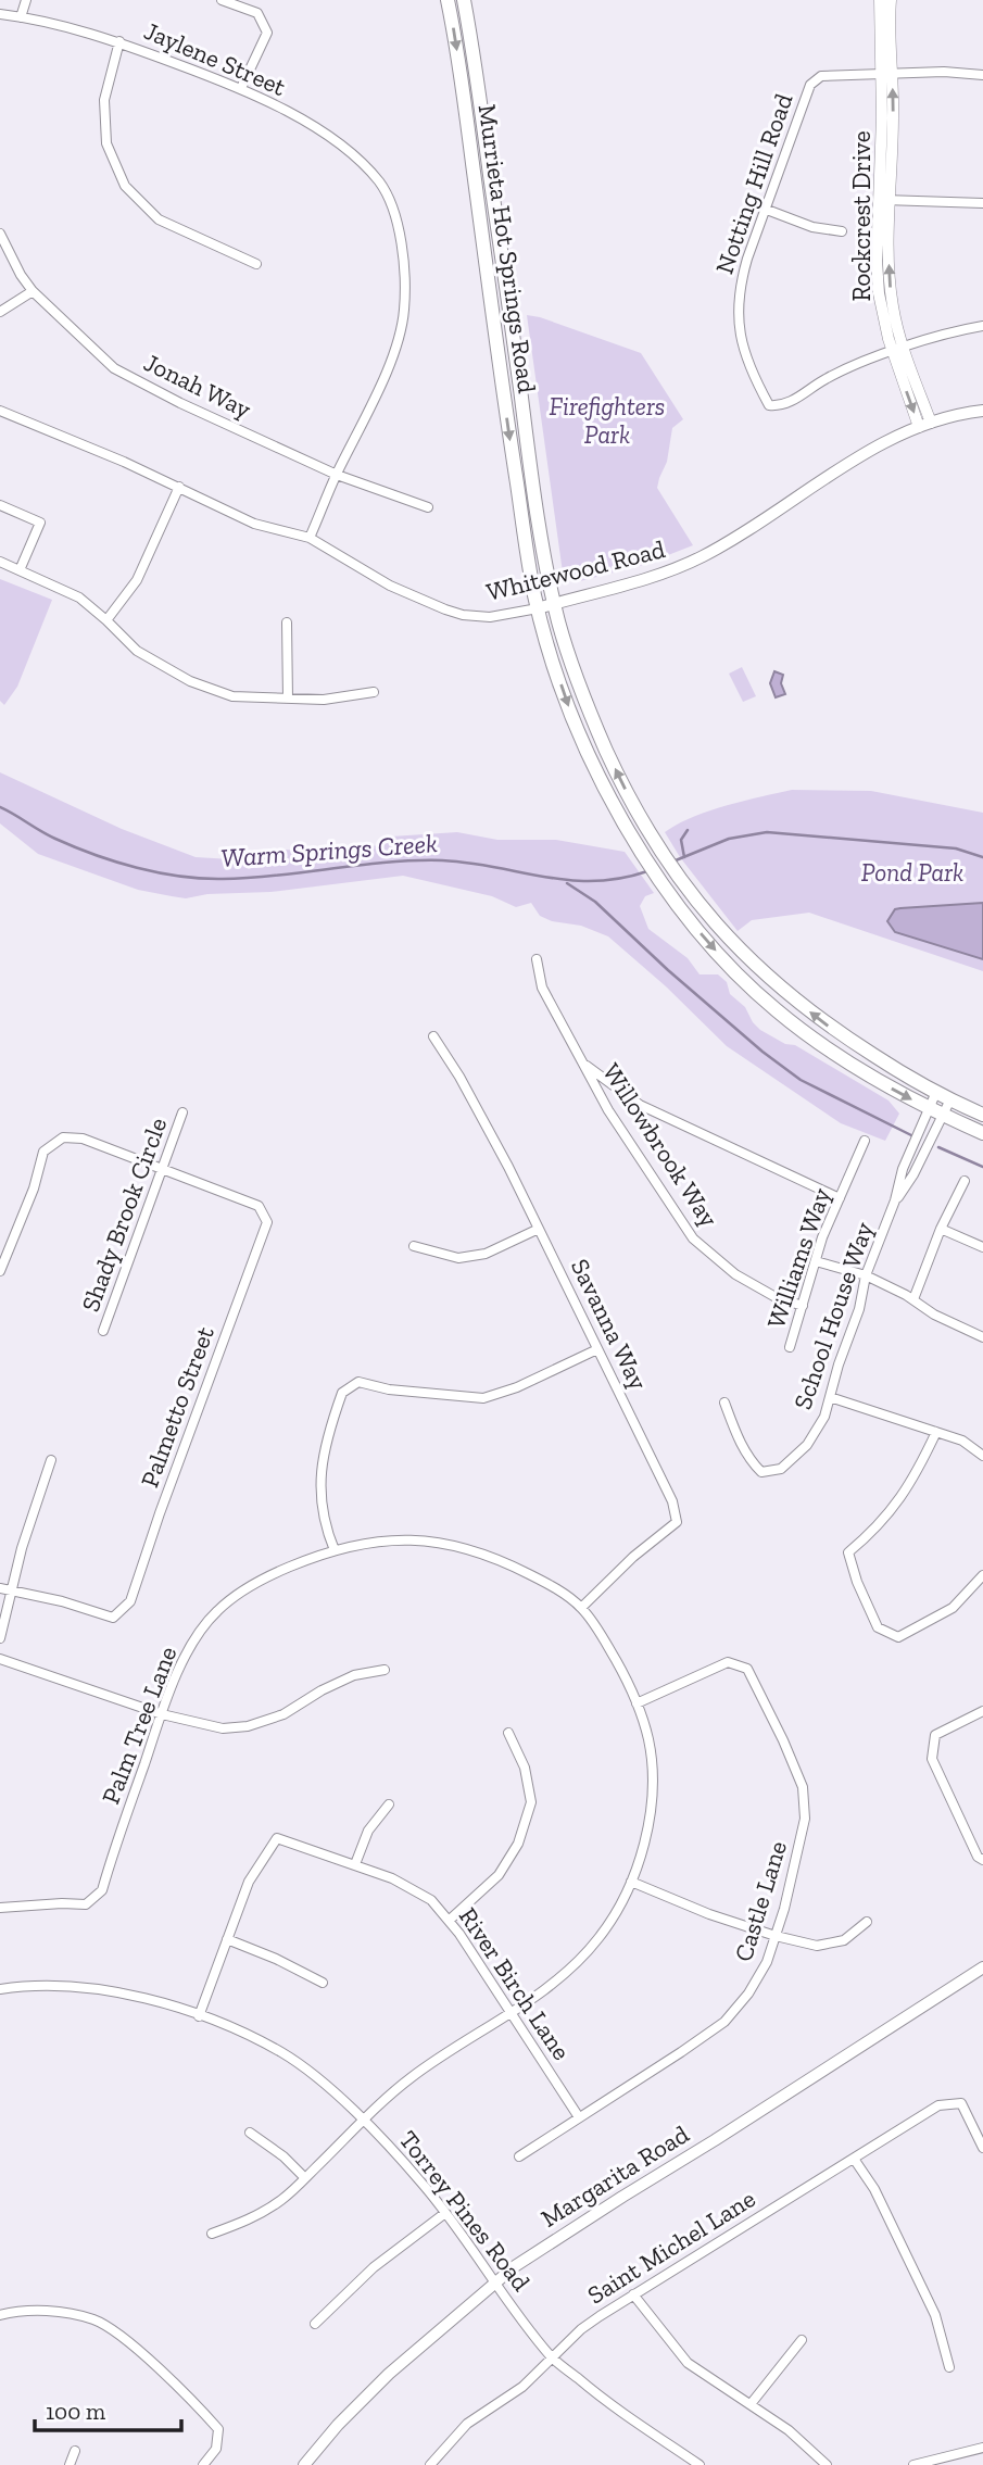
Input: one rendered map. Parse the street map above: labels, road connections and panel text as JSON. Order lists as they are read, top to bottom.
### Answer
{
  "streets": {
    "main road": ["Murrieta Hot Springs Road", "Whitewood Road", "Margarita Road"],
    "street": [
      "Jaylene Street",
      "Notting Hill Road",
      "Rockcrest Drive",
      "Jonah Way",
      "Willowbrook Way",
      "Shady Brook Circle",
      "Williams Way",
      "School House Way",
      "Savanna Way",
      "Palmetto Street",
      "Palm Tree Lane",
      "Castle Lane",
      "River Birch Lane",
      "Torrey Pines Road",
      "Saint Michel Lane"
    ]
  },
  "crossings": [
    ["Jaylene Street", "Jonah Way"],
    ["Jaylene Street", "Whitewood Road"],
    ["Notting Hill Road", "Rockcrest Drive"],
    ["Rockcrest Drive", "Whitewood Road"],
    ["Murrieta Hot Springs Road", "Whitewood Road"],
    ["Murrieta Hot Springs Road", "School House Way"],
    ["Willowbrook Way", "Williams Way"],
    ["Shady Brook Circle", "Palmetto Street"],
    ["Savanna Way", "Palm Tree Lane"],
    ["Palm Tree Lane", "Castle Lane"],
    ["Palm Tree Lane", "River Birch Lane"],
    ["Palm Tree Lane", "Torrey Pines Road"],
    ["Castle Lane", "River Birch Lane"],
    ["Margarita Road", "Torrey Pines Road"],
    ["Torrey Pines Road", "Saint Michel Lane"]
  ],
  "water": ["Warm Springs Creek"],
  "parks": ["Firefighters Park", "Pond Park"],
  "scale_bar": "100 m"
}
